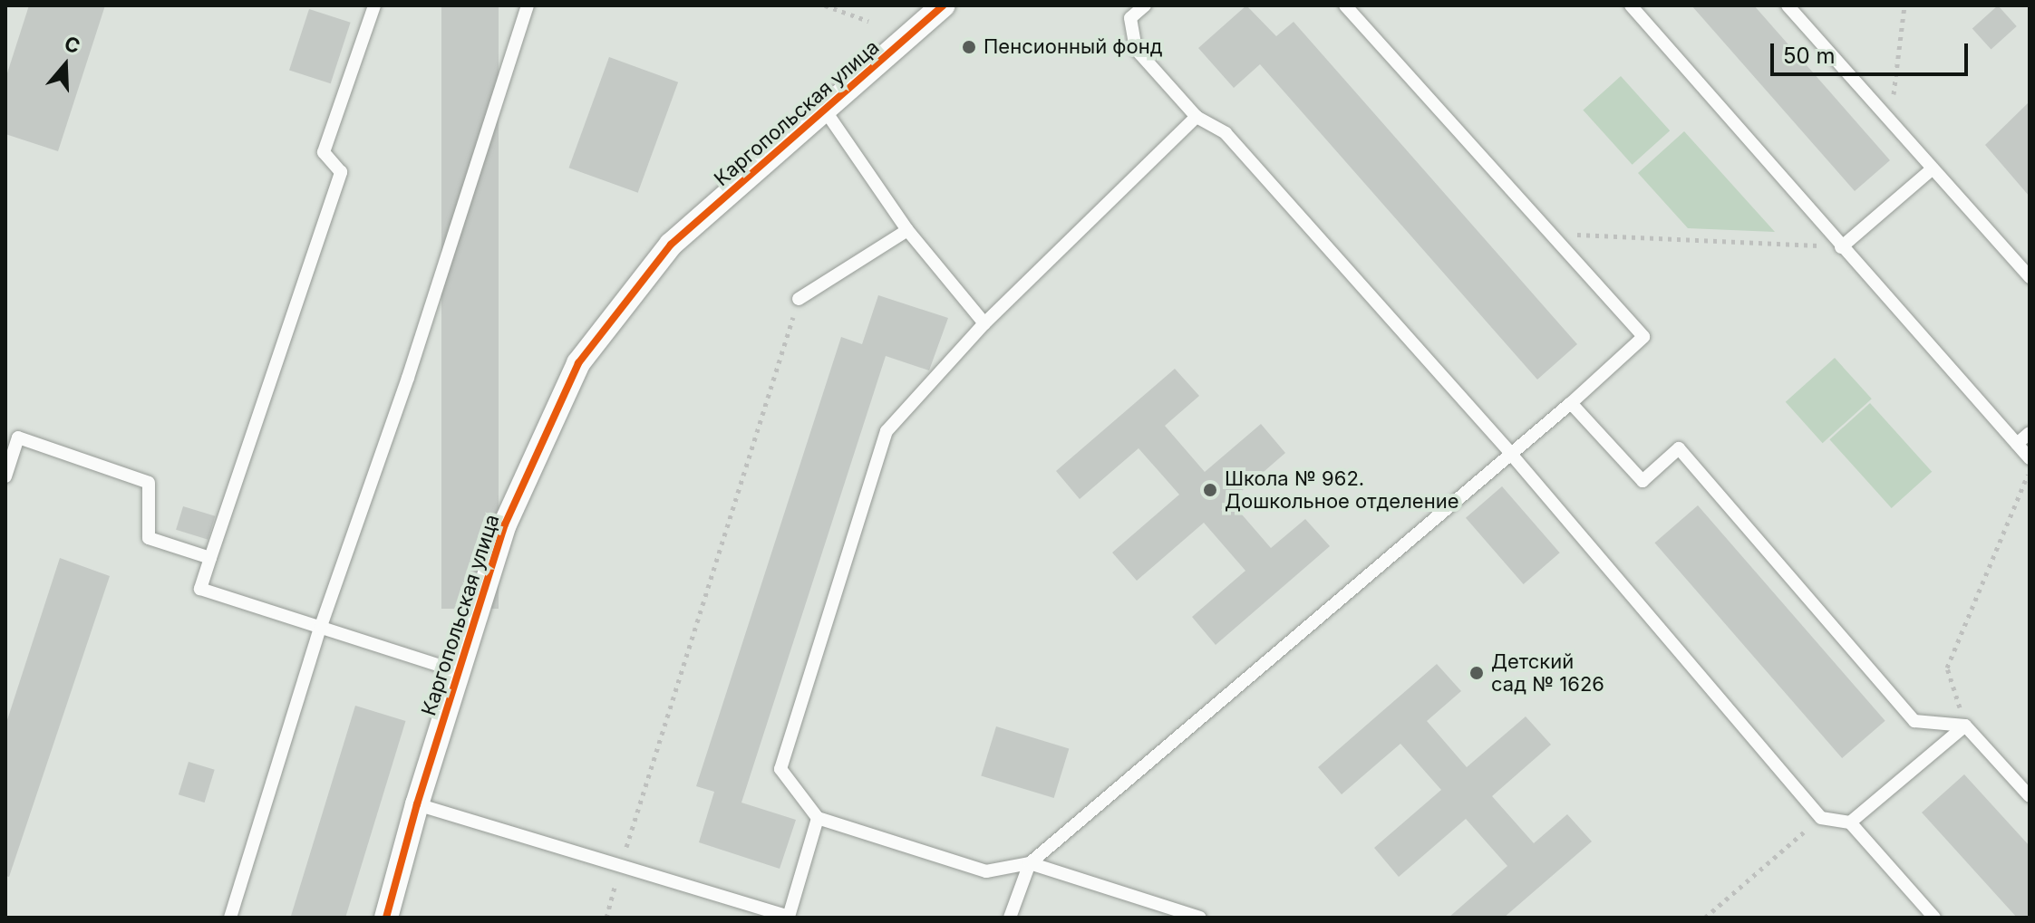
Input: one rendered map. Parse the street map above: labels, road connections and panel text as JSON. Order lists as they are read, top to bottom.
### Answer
{
  "streets": {
    "street": ["Каргопольская улица"]
  },
  "places": ["Пенсионный фонд", "Школа № 962. Дошкольное отделение", "Детский сад № 1626"],
  "scale_bar": "50 m",
  "north": "top"
}
